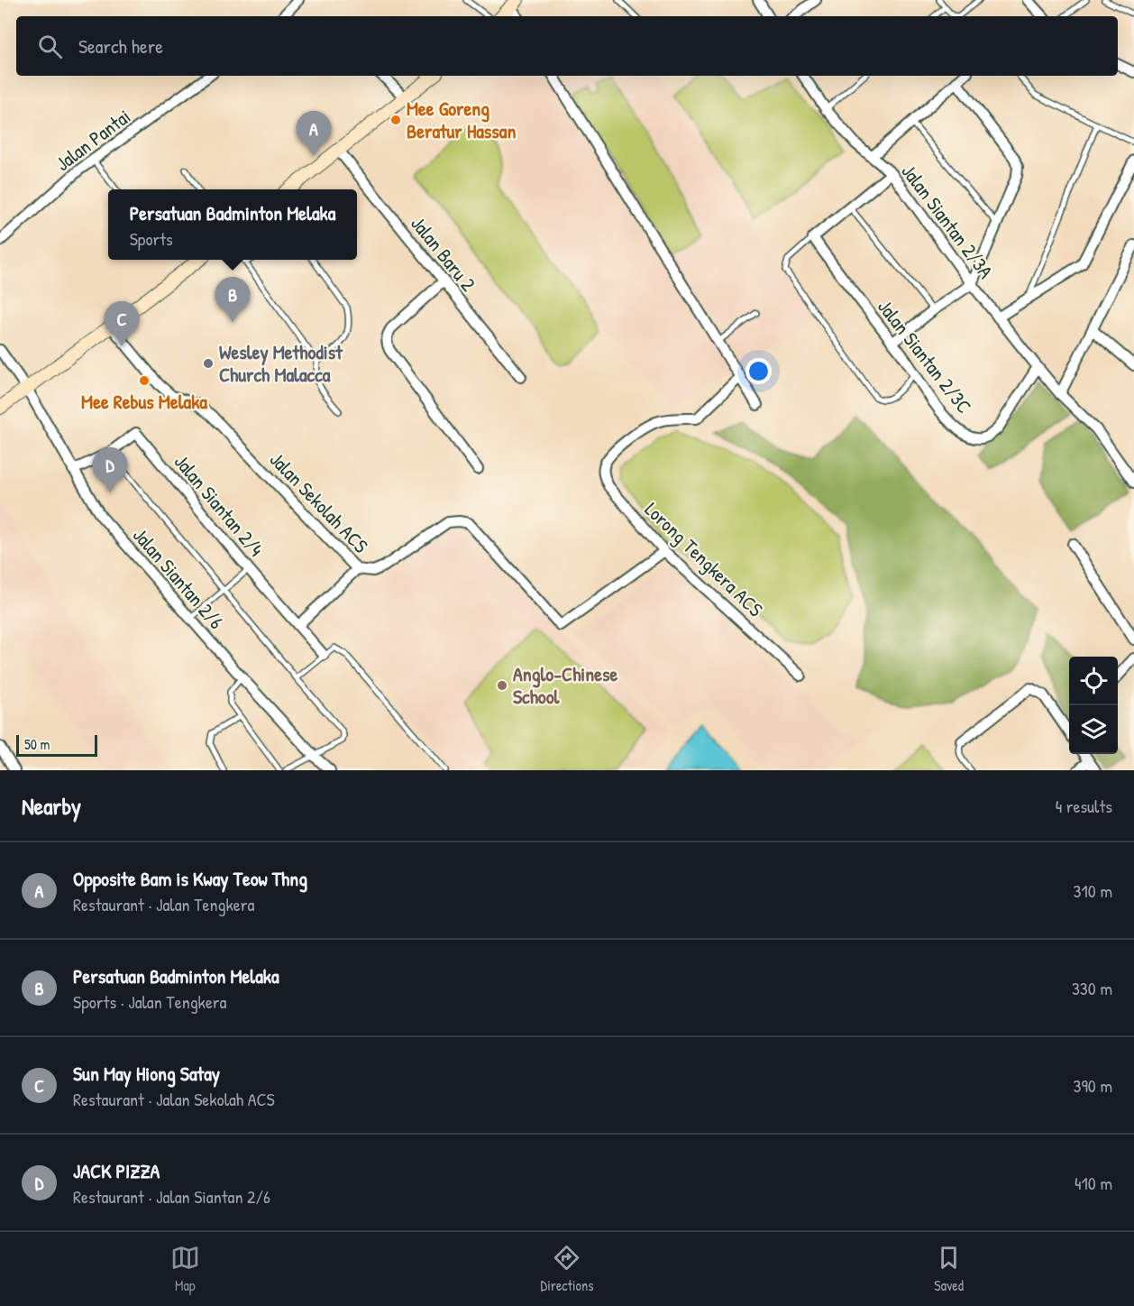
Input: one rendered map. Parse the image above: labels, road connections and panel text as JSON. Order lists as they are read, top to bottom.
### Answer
{
  "streets": {
    "street": [
      "Jalan Pantai",
      "Jalan Siantan 2/3A",
      "Jalan Baru 2",
      "Jalan Siantan 2/3C",
      "Jalan Sekolah ACS",
      "Jalan Siantan 2/4",
      "Lorong Tengkera ACS",
      "Jalan Siantan 2/6"
    ]
  },
  "crossings": [
    ["Jalan Siantan 2/3A", "Jalan Siantan 2/3C"],
    ["Jalan Sekolah ACS", "Lorong Tengkera ACS"],
    ["Jalan Siantan 2/4", "Jalan Siantan 2/6"]
  ],
  "places": [
    "Mee Goreng Beratur Hassan",
    "Wesley Methodist Church Malacca",
    "Mee Rebus Melaka",
    "Anglo-Chinese School"
  ],
  "scale_bar": "50 m",
  "page": {
    "search": "Search here",
    "pins": [
      "A",
      "B",
      "C",
      "D"
    ],
    "popup": ["Persatuan Badminton Melaka", "Sports"],
    "scale": "50 m",
    "heading": ["Nearby", "4 results"],
    "list": [
      {
        "mark": "A",
        "name": "Opposite Bam is Kway Teow Thng",
        "note": "Restaurant · Jalan Tengkera",
        "value": "310 m"
      },
      {
        "mark": "B",
        "name": "Persatuan Badminton Melaka",
        "note": "Sports · Jalan Tengkera",
        "value": "330 m"
      },
      {
        "mark": "C",
        "name": "Sun May Hiong Satay",
        "note": "Restaurant · Jalan Sekolah ACS",
        "value": "390 m"
      },
      {
        "mark": "D",
        "name": "JACK PIZZA",
        "note": "Restaurant · Jalan Siantan 2/6",
        "value": "410 m"
      }
    ],
    "nav": ["Map", "Directions", "Saved"]
  }
}
